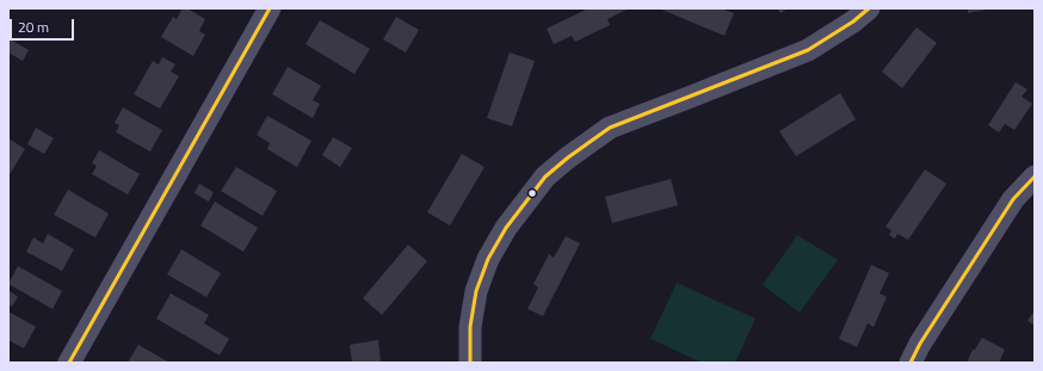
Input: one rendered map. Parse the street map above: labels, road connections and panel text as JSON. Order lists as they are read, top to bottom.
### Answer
{
  "scale_bar": "20 m"
}
